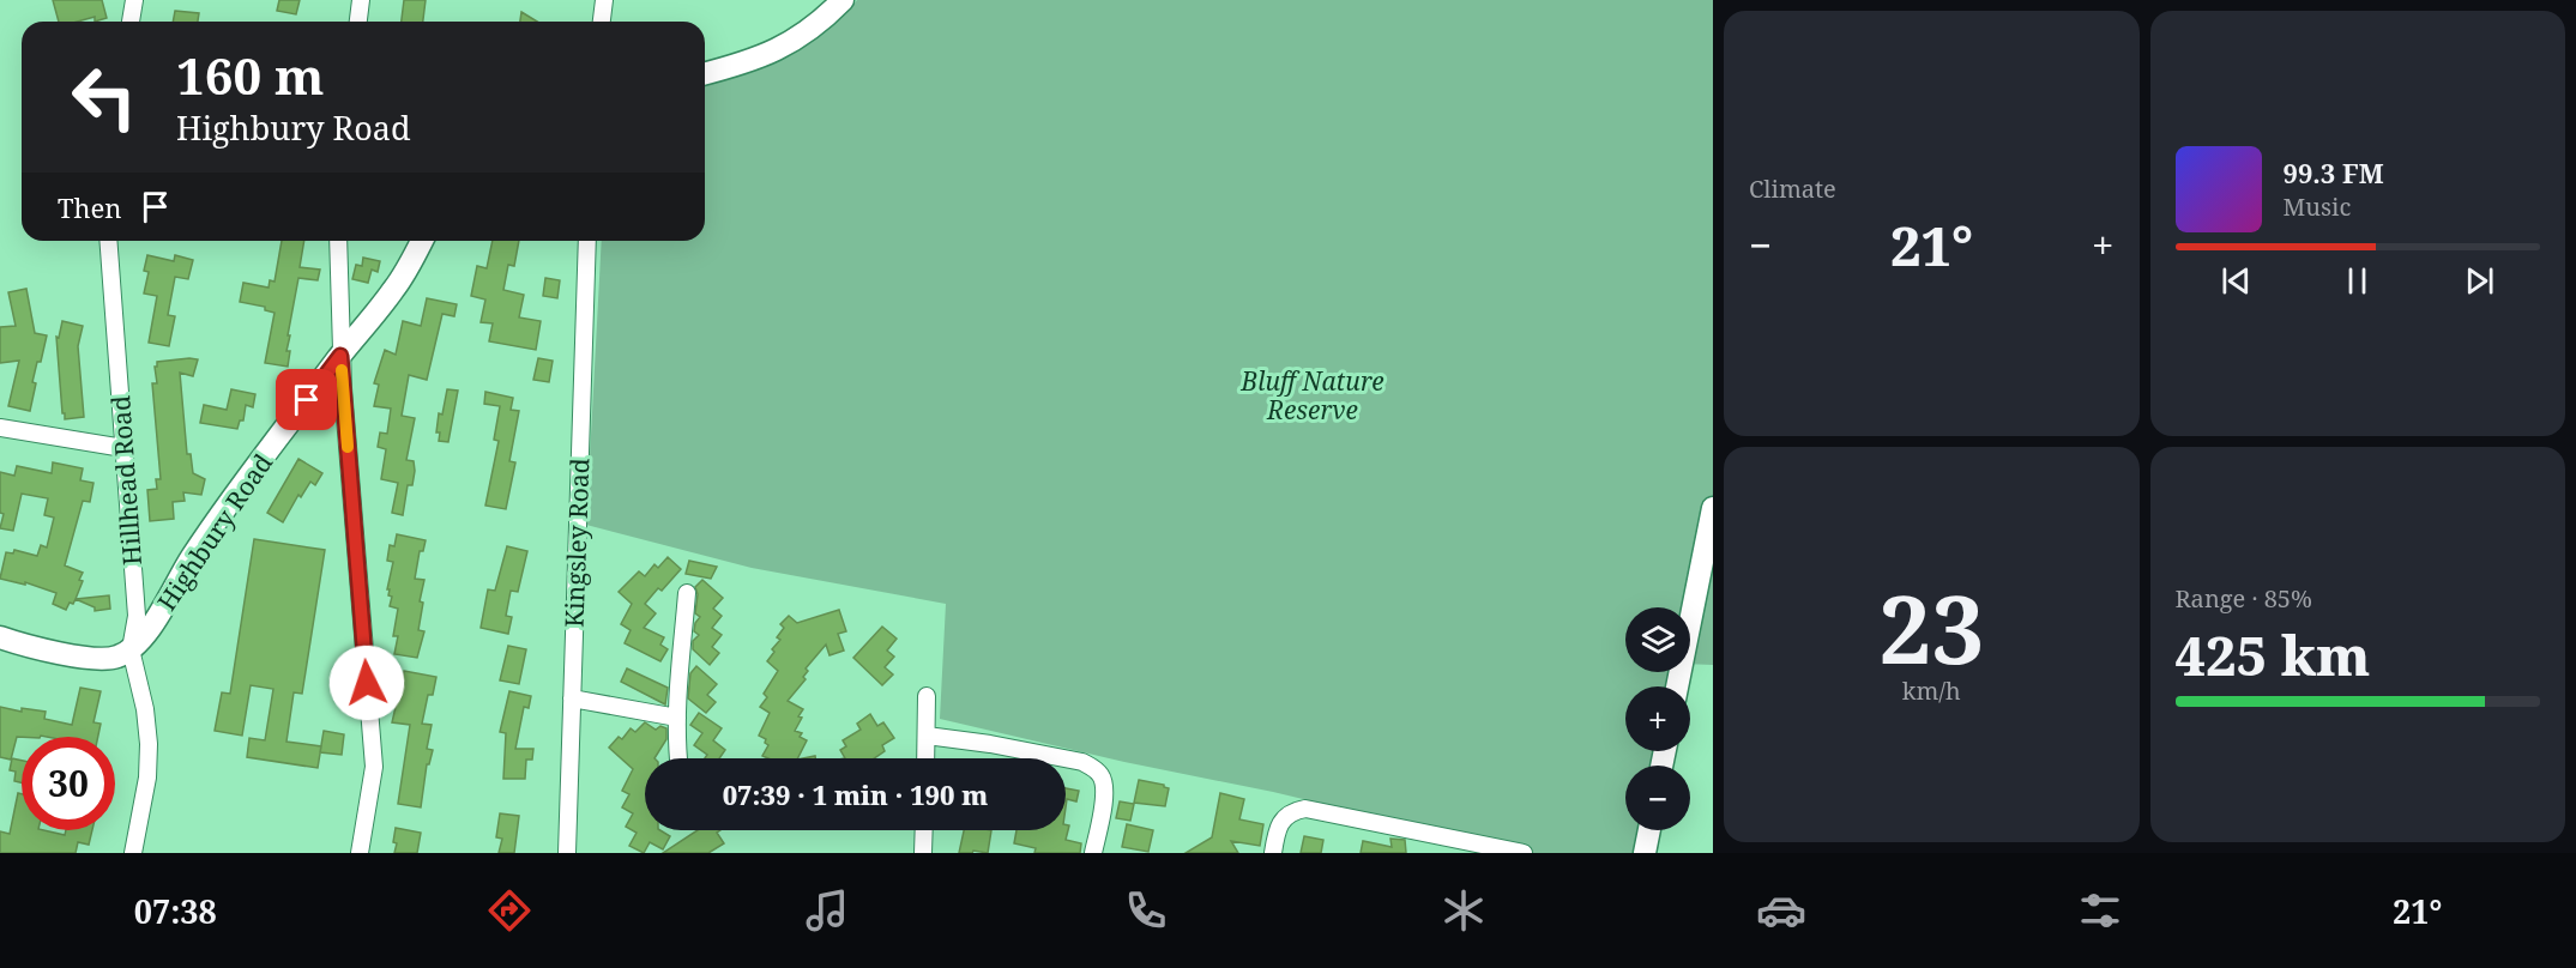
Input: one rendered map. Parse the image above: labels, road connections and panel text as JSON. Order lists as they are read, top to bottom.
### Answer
{
  "streets": {
    "street": ["Hillhead Road", "Highbury Road", "Kingsley Road"]
  },
  "crossings": [
    ["Hillhead Road", "Highbury Road"]
  ],
  "parks": ["Bluff Nature Reserve"],
  "page": {
    "tile": [
      "Climate",
      ["23", "km/h"],
      ["Range · 85%", "425 km"]
    ],
    "turn": ["160 m", "Highbury Road"],
    "song": ["99.3 FM", "Music"],
    "then": "Then",
    "heat": ["−", "21°", "+"],
    "map_buttons": ["+", "−"],
    "limit": "30",
    "trip": "07:39 · 1 min · 190 m",
    "tabs": ["07:38", "21°"]
  }
}
